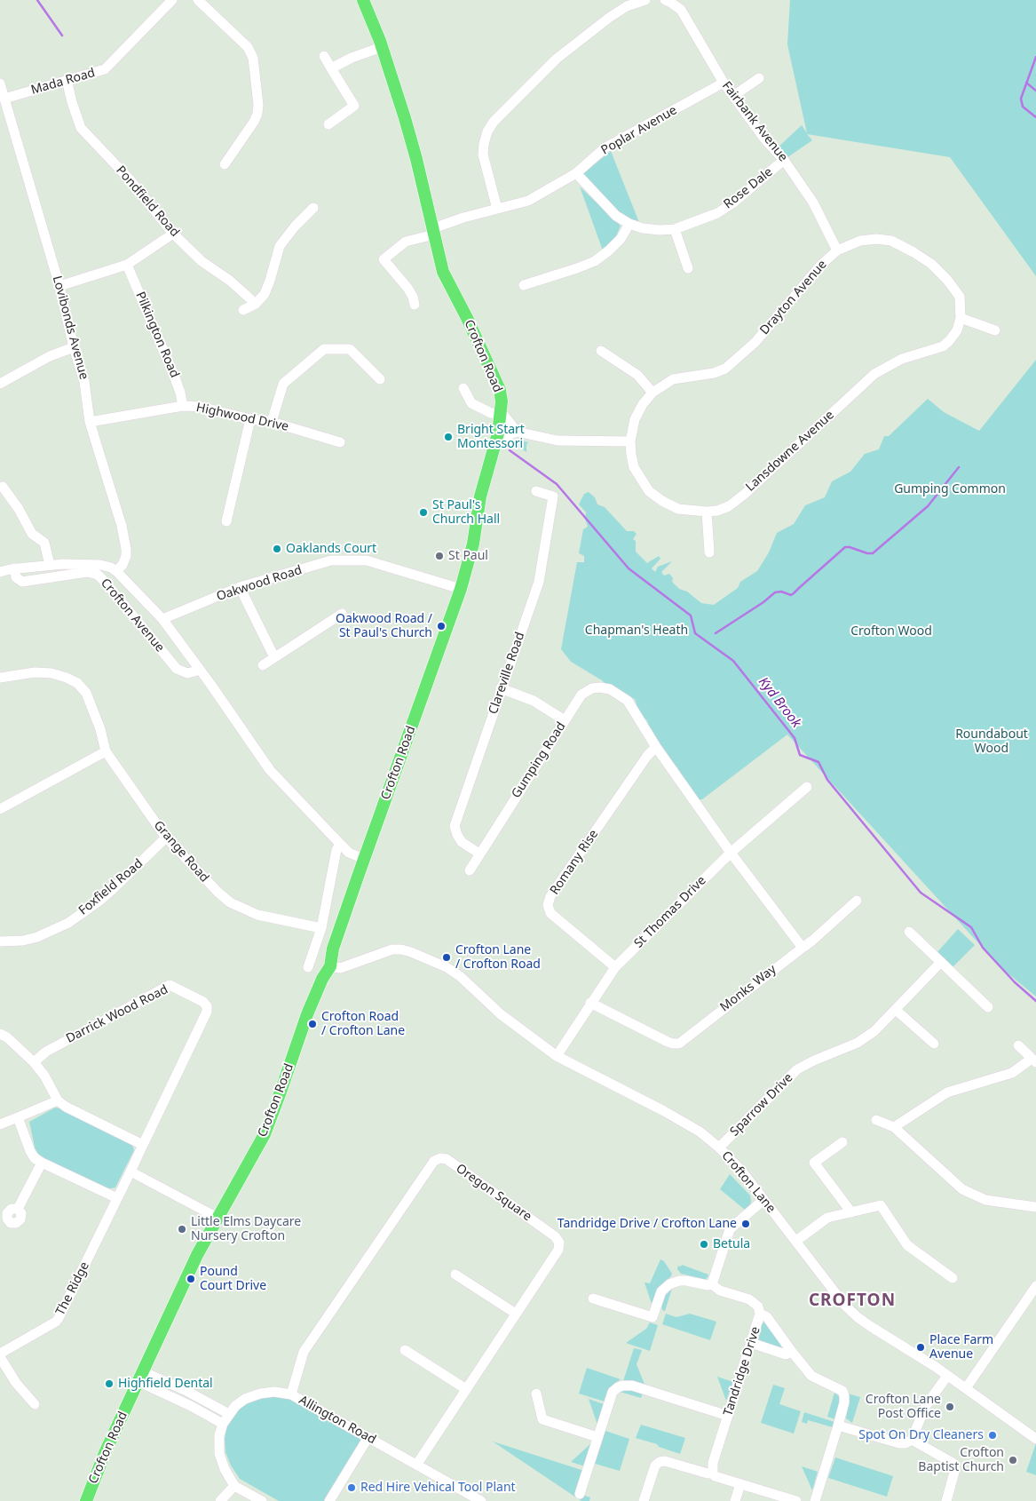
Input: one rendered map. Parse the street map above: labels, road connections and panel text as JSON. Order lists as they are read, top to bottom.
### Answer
{
  "streets": {
    "main road": ["Crofton Road"],
    "street": [
      "Mada Road",
      "Fairbank Avenue",
      "Poplar Avenue",
      "Rose Dale",
      "Pondfield Road",
      "Drayton Avenue",
      "Lovibonds Avenue",
      "Pilkington Road",
      "Highwood Drive",
      "Lansdowne Avenue",
      "Oakwood Road",
      "Crofton Avenue",
      "Clareville Road",
      "Gumping Road",
      "Grange Road",
      "Romany Rise",
      "Foxfield Road",
      "St Thomas Drive",
      "Monks Way",
      "Darrick Wood Road",
      "Sparrow Drive",
      "Crofton Lane",
      "Oregon Square",
      "The Ridge",
      "Tandridge Drive",
      "Allington Road"
    ]
  },
  "crossings": [
    ["Mada Road", "Pondfield Road"],
    ["Mada Road", "Lovibonds Avenue"],
    ["Fairbank Avenue", "Poplar Avenue"],
    ["Fairbank Avenue", "Rose Dale"],
    ["Fairbank Avenue", "Drayton Avenue"],
    ["Poplar Avenue", "Rose Dale"],
    ["Poplar Avenue", "Crofton Road"],
    ["Drayton Avenue", "Lansdowne Avenue"],
    ["Lovibonds Avenue", "Highwood Drive"],
    ["Lovibonds Avenue", "Crofton Avenue"],
    ["Pilkington Road", "Highwood Drive"],
    ["Crofton Road", "Oakwood Road"],
    ["Crofton Road", "Crofton Avenue"],
    ["Crofton Road", "Crofton Lane"],
    ["Oakwood Road", "Crofton Avenue"],
    ["Clareville Road", "Gumping Road"],
    ["Gumping Road", "Romany Rise"],
    ["Grange Road", "Foxfield Road"],
    ["Romany Rise", "St Thomas Drive"],
    ["St Thomas Drive", "Monks Way"],
    ["St Thomas Drive", "Crofton Lane"],
    ["Sparrow Drive", "Crofton Lane"],
    ["Oregon Square", "Allington Road"]
  ],
  "districts": ["CROFTON"],
  "water": ["Kyd Brook"],
  "parks": [
    "Gumping Common",
    "Chapman's Heath",
    "Crofton Wood",
    "Roundabout Wood"
  ],
  "places": [
    "Bright Start Montessori",
    "St Paul's Church Hall",
    "Oaklands Court",
    "St Paul",
    "Oakwood Road / St Paul's Church",
    "Crofton Lane / Crofton Road",
    "Crofton Road / Crofton Lane",
    "Tandridge Drive / Crofton Lane",
    "Little Elms Daycare Nursery Crofton",
    "Betula",
    "Pound Court Drive",
    "Place Farm Avenue",
    "Highfield Dental",
    "Crofton Lane Post Office",
    "Spot On Dry Cleaners",
    "Crofton Baptist Church",
    "Red Hire Vehical Tool Plant"
  ]
}
